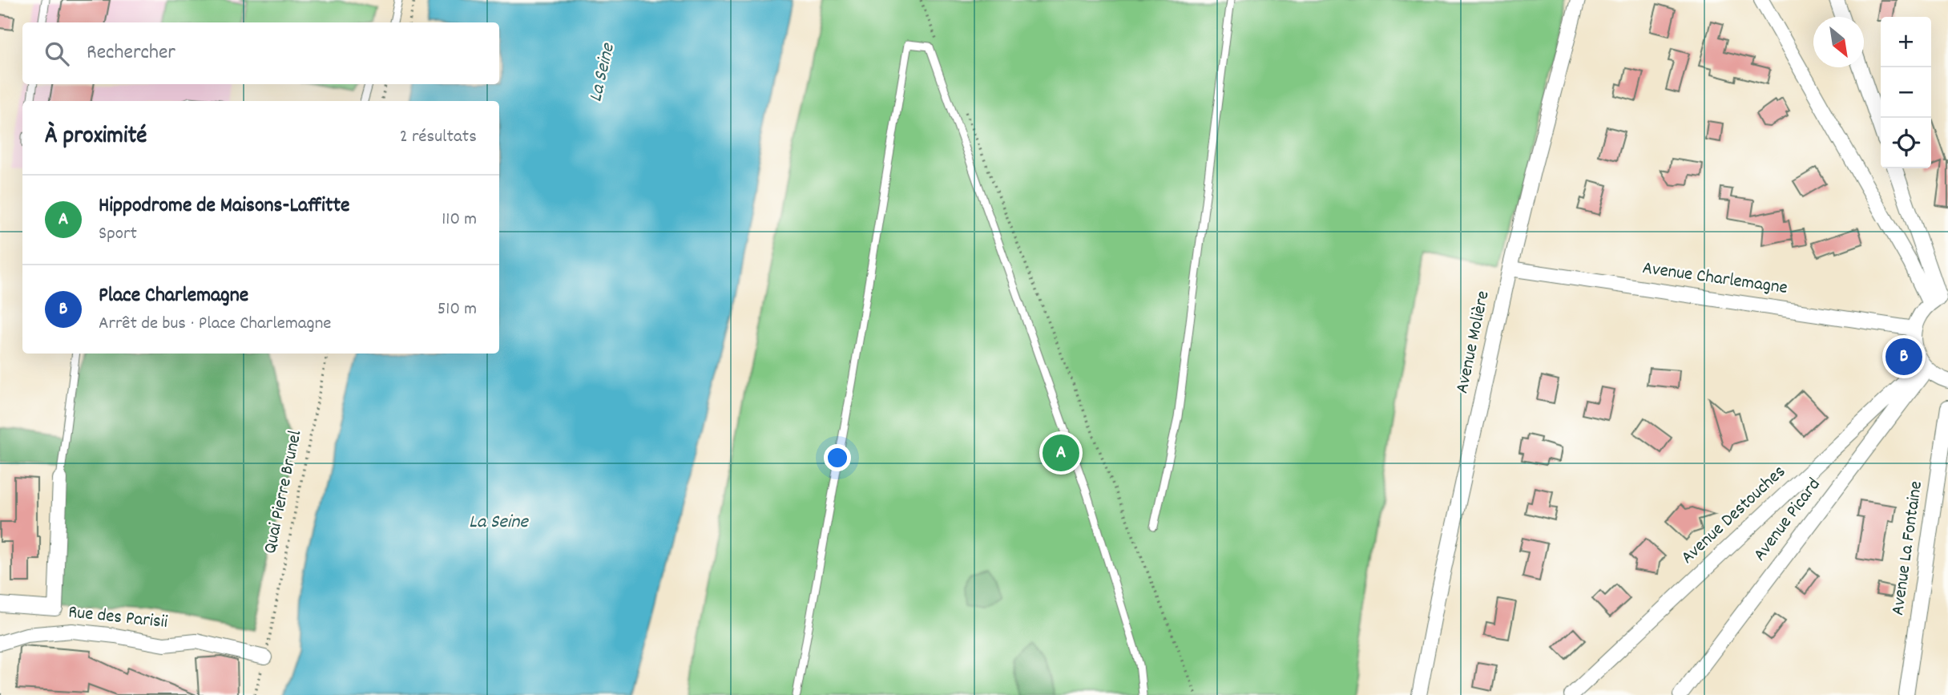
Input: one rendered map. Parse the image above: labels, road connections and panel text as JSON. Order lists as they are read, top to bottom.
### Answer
{
  "streets": {
    "street": [
      "Avenue Charlemagne",
      "Avenue Molière",
      "Avenue Destouches",
      "Avenue Picard",
      "Avenue La Fontaine",
      "Rue des Parisii"
    ],
    "path": ["Quai Pierre Brunel"]
  },
  "crossings": [
    ["Avenue Charlemagne", "Avenue Molière"],
    ["Avenue Destouches", "Avenue Picard"]
  ],
  "water": ["La Seine"],
  "north": "bottom right",
  "page": {
    "map_buttons": ["+", "−"],
    "search": "Rechercher",
    "heading": ["À proximité", "2 résultats"],
    "list": [
      {
        "mark": "A",
        "name": "Hippodrome de Maisons-Laffitte",
        "note": "Sport",
        "value": "110 m"
      },
      {
        "mark": "B",
        "name": "Place Charlemagne",
        "note": "Arrêt de bus · Place Charlemagne",
        "value": "510 m"
      }
    ],
    "pins": ["B", "A"]
  }
}
